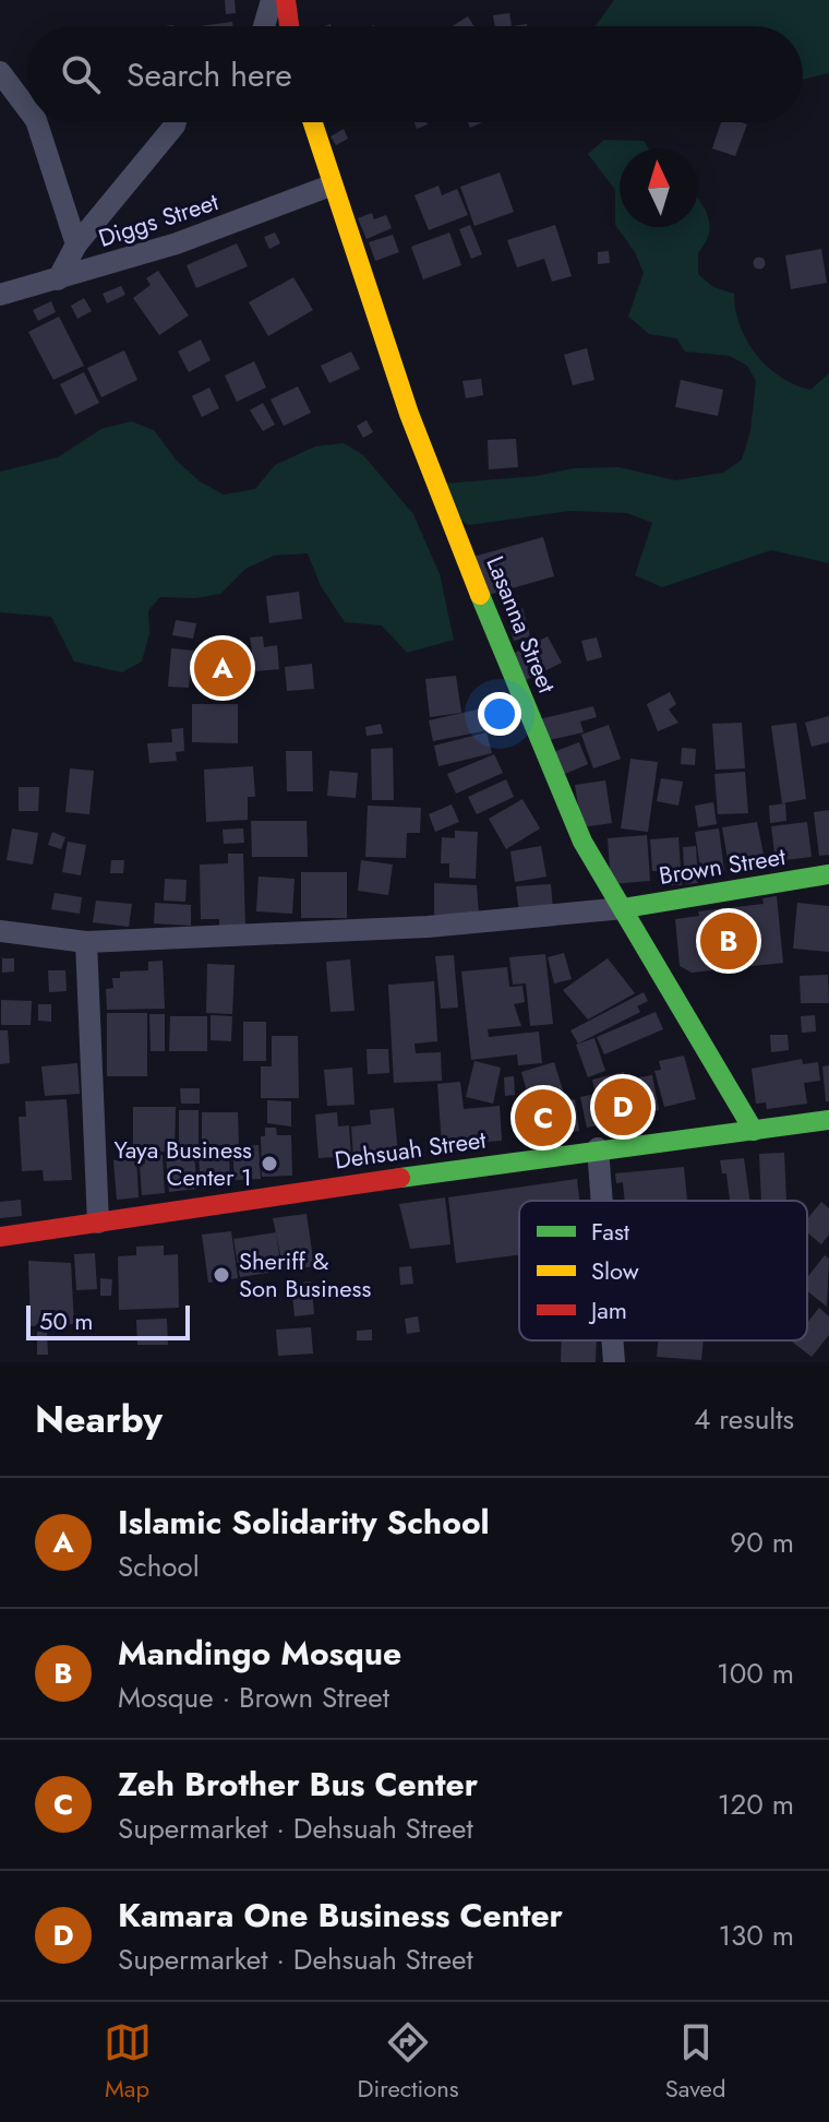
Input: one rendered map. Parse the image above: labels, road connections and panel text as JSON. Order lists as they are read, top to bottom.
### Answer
{
  "streets": {
    "street": [
      "Diggs Street",
      "Lasanna Street",
      "Brown Street",
      "Dehsuah Street"
    ]
  },
  "crossings": [
    ["Diggs Street", "Lasanna Street"],
    ["Lasanna Street", "Brown Street"],
    ["Lasanna Street", "Dehsuah Street"]
  ],
  "places": ["Yaya Business Center 1", "Sheriff & Son Business"],
  "legend": ["Fast", "Slow", "Jam"],
  "scale_bar": "50 m",
  "north": "top",
  "page": {
    "search": "Search here",
    "pins": [
      "A",
      "B",
      "D",
      "C"
    ],
    "scale": "50 m",
    "heading": ["Nearby", "4 results"],
    "list": [
      {
        "mark": "A",
        "name": "Islamic Solidarity School",
        "note": "School",
        "value": "90 m"
      },
      {
        "mark": "B",
        "name": "Mandingo Mosque",
        "note": "Mosque · Brown Street",
        "value": "100 m"
      },
      {
        "mark": "C",
        "name": "Zeh Brother Bus Center",
        "note": "Supermarket · Dehsuah Street",
        "value": "120 m"
      },
      {
        "mark": "D",
        "name": "Kamara One Business Center",
        "note": "Supermarket · Dehsuah Street",
        "value": "130 m"
      }
    ],
    "nav": ["Map", "Directions", "Saved"]
  }
}
